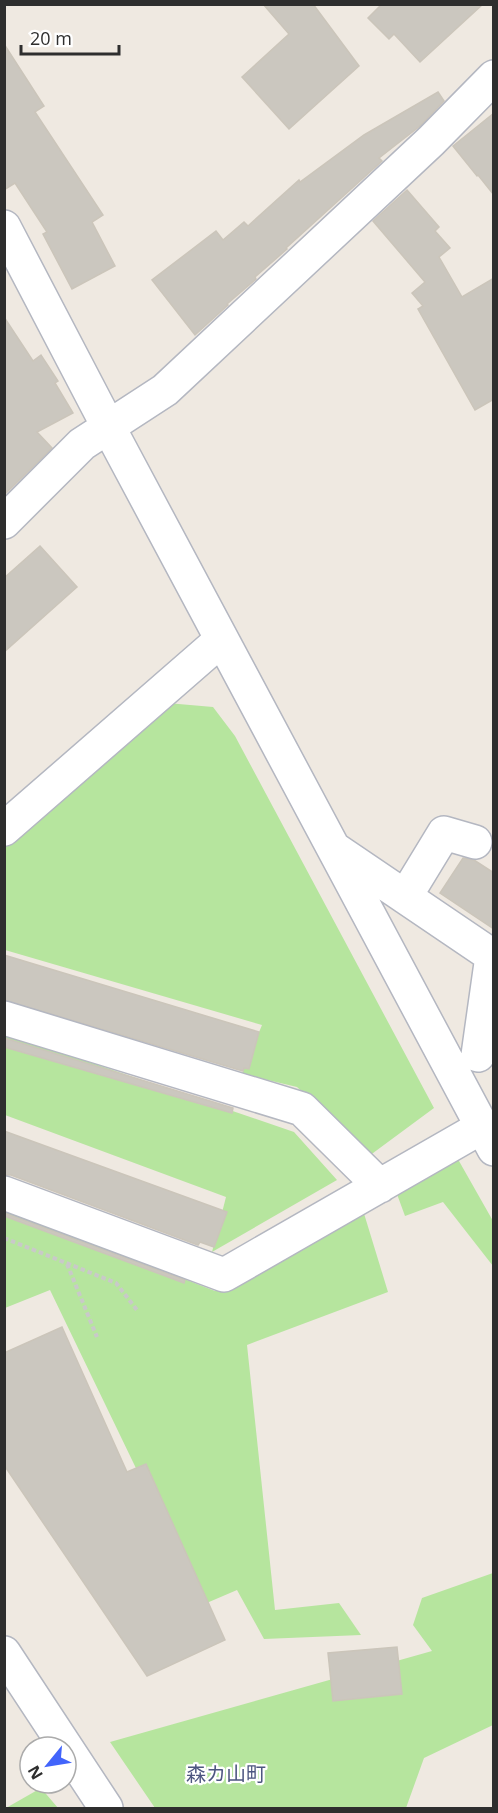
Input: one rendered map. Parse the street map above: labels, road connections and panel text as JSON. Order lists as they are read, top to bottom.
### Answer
{
  "districts": ["森カ山町"],
  "scale_bar": "20 m",
  "north": "bottom left"
}
